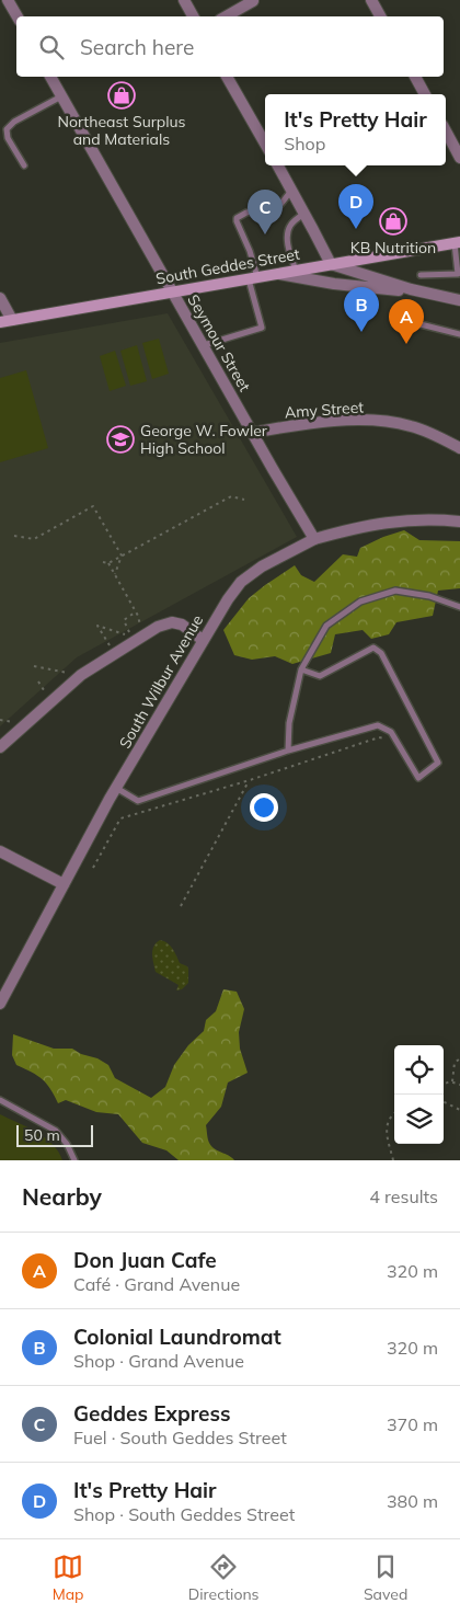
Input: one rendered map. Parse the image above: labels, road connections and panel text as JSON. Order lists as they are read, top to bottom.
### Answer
{
  "streets": {
    "main road": ["South Geddes Street"],
    "street": ["Seymour Street", "Amy Street", "South Wilbur Avenue"]
  },
  "crossings": [
    ["South Geddes Street", "Seymour Street"],
    ["Seymour Street", "Amy Street"],
    ["Seymour Street", "South Wilbur Avenue"]
  ],
  "places": {
    "shop": ["Northeast Surplus and Materials", "KB Nutrition"],
    "school or university": ["George W. Fowler High School"]
  },
  "scale_bar": "50 m",
  "page": {
    "search": "Search here",
    "popup": ["It's Pretty Hair", "Shop"],
    "pins": [
      "D",
      "C",
      "B",
      "A"
    ],
    "scale": "50 m",
    "heading": ["Nearby", "4 results"],
    "list": [
      {
        "mark": "A",
        "name": "Don Juan Cafe",
        "note": "Café · Grand Avenue",
        "value": "320 m"
      },
      {
        "mark": "B",
        "name": "Colonial Laundromat",
        "note": "Shop · Grand Avenue",
        "value": "320 m"
      },
      {
        "mark": "C",
        "name": "Geddes Express",
        "note": "Fuel · South Geddes Street",
        "value": "370 m"
      },
      {
        "mark": "D",
        "name": "It's Pretty Hair",
        "note": "Shop · South Geddes Street",
        "value": "380 m"
      }
    ],
    "nav": ["Map", "Directions", "Saved"]
  }
}
